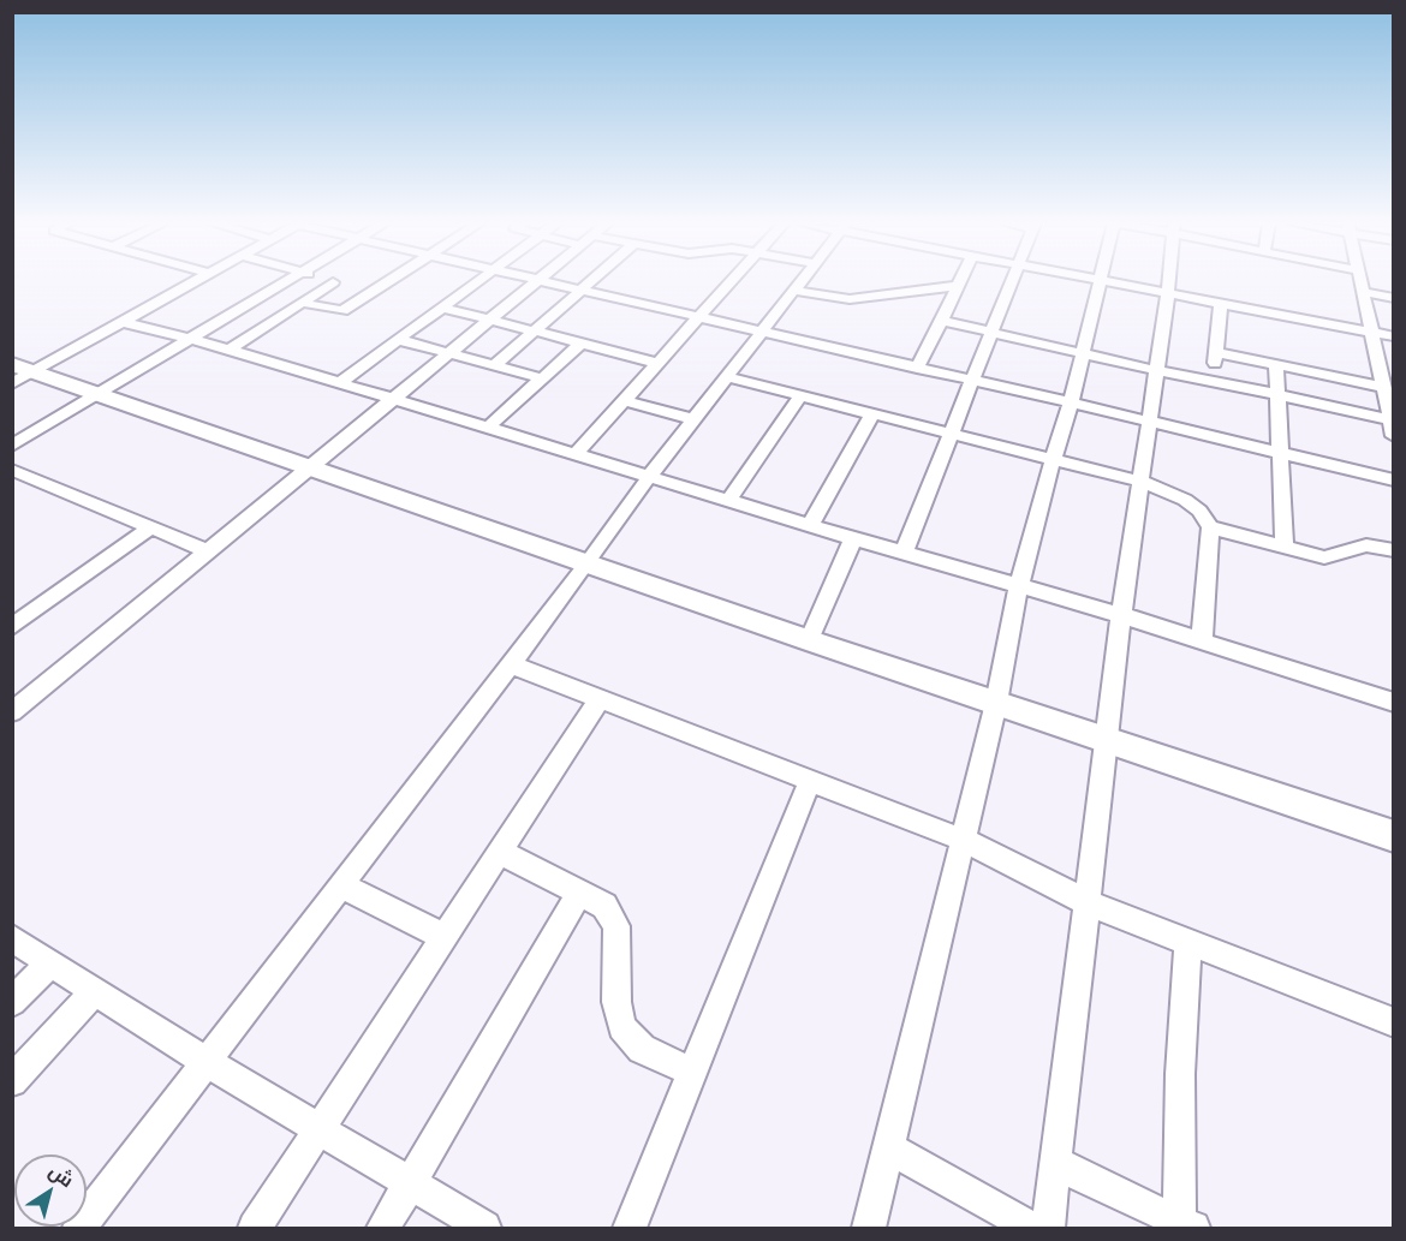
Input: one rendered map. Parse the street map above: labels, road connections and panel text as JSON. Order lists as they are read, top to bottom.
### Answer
{
  "north": "top right"
}
